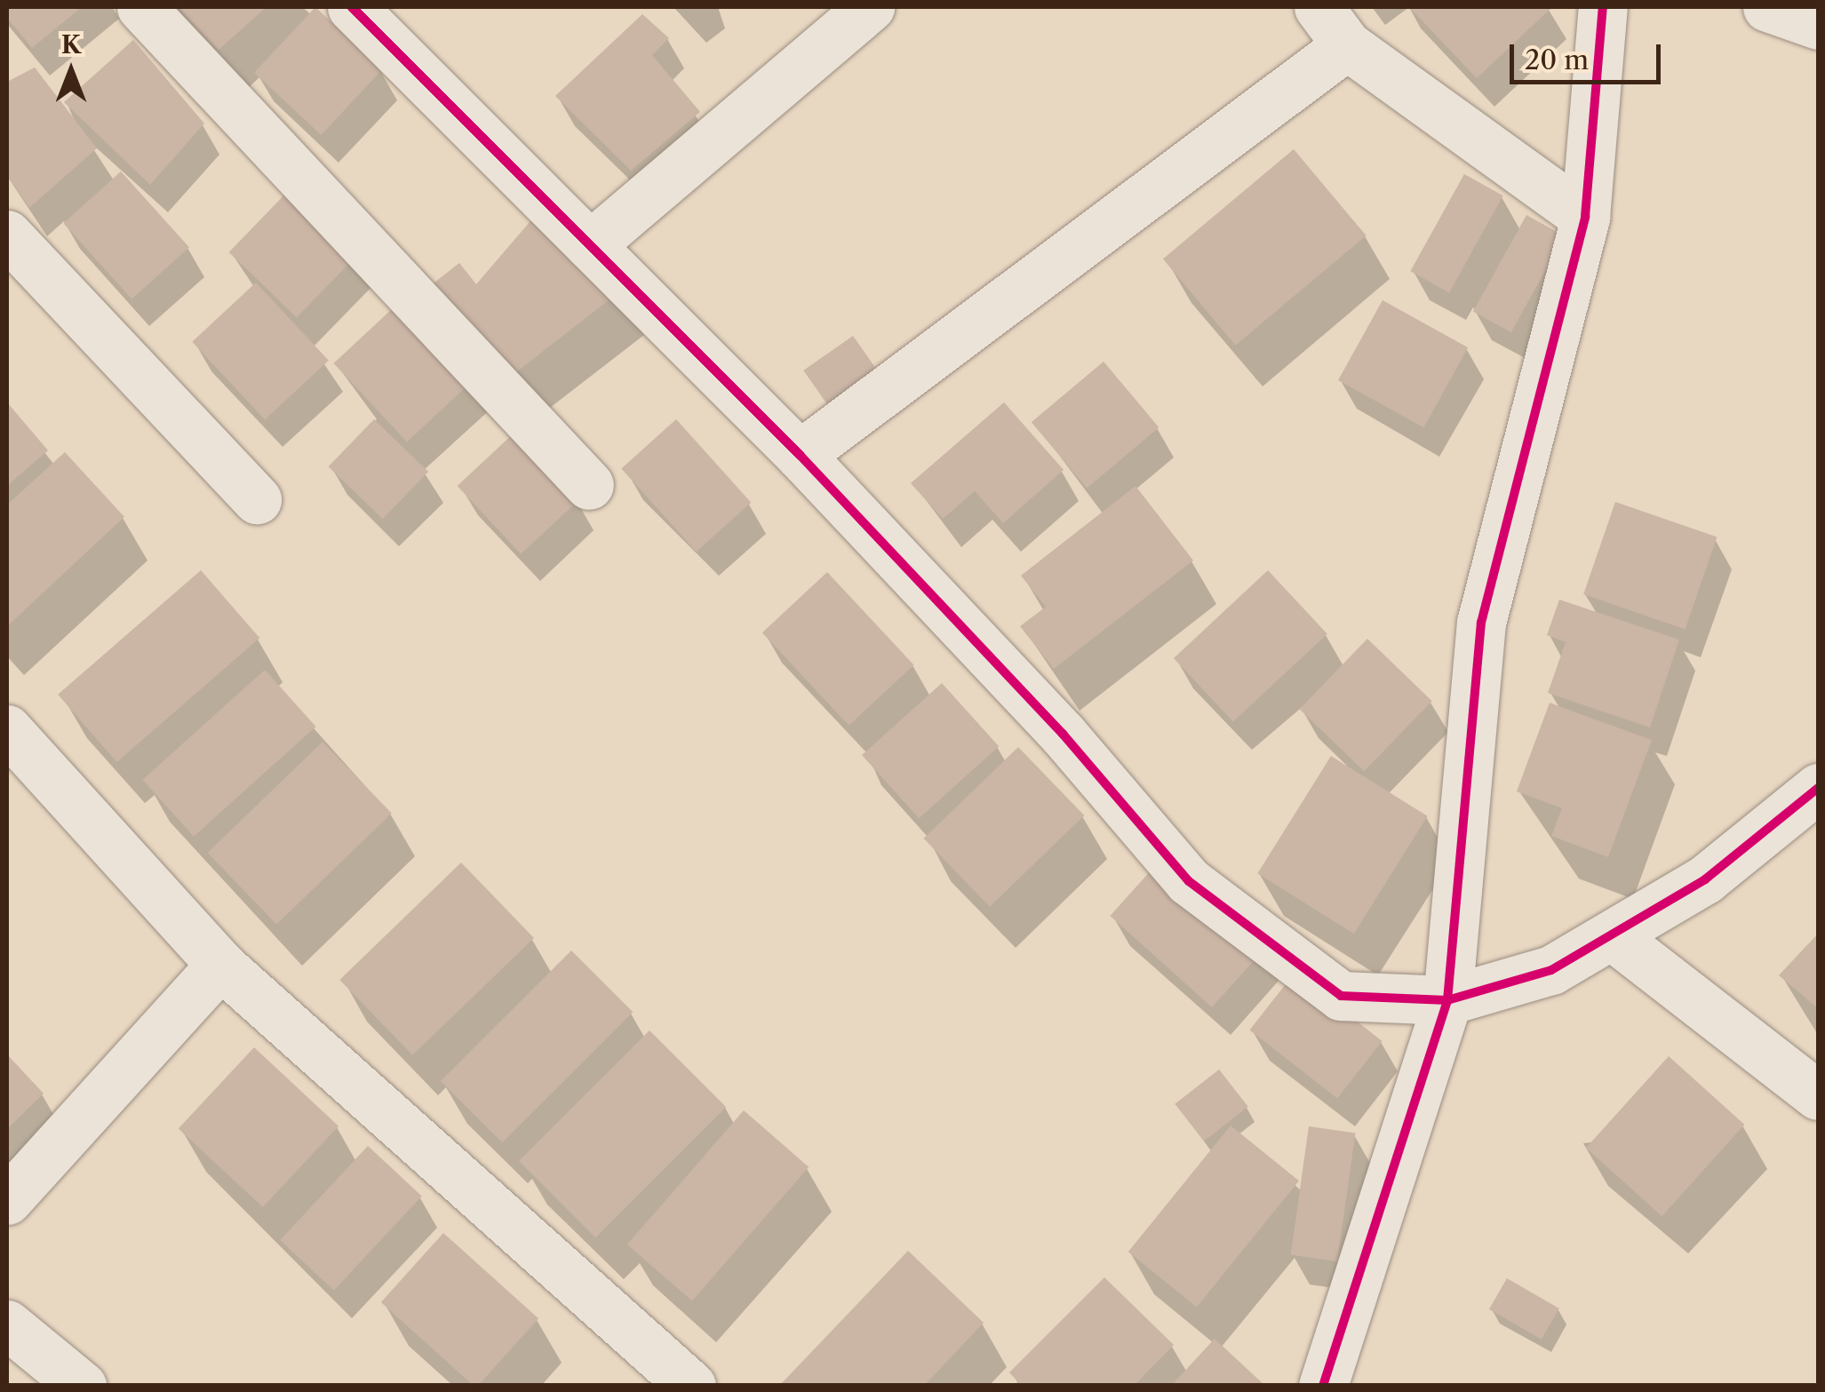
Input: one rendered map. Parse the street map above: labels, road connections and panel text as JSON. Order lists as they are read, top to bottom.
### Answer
{
  "scale_bar": "20 m",
  "north": "top"
}
